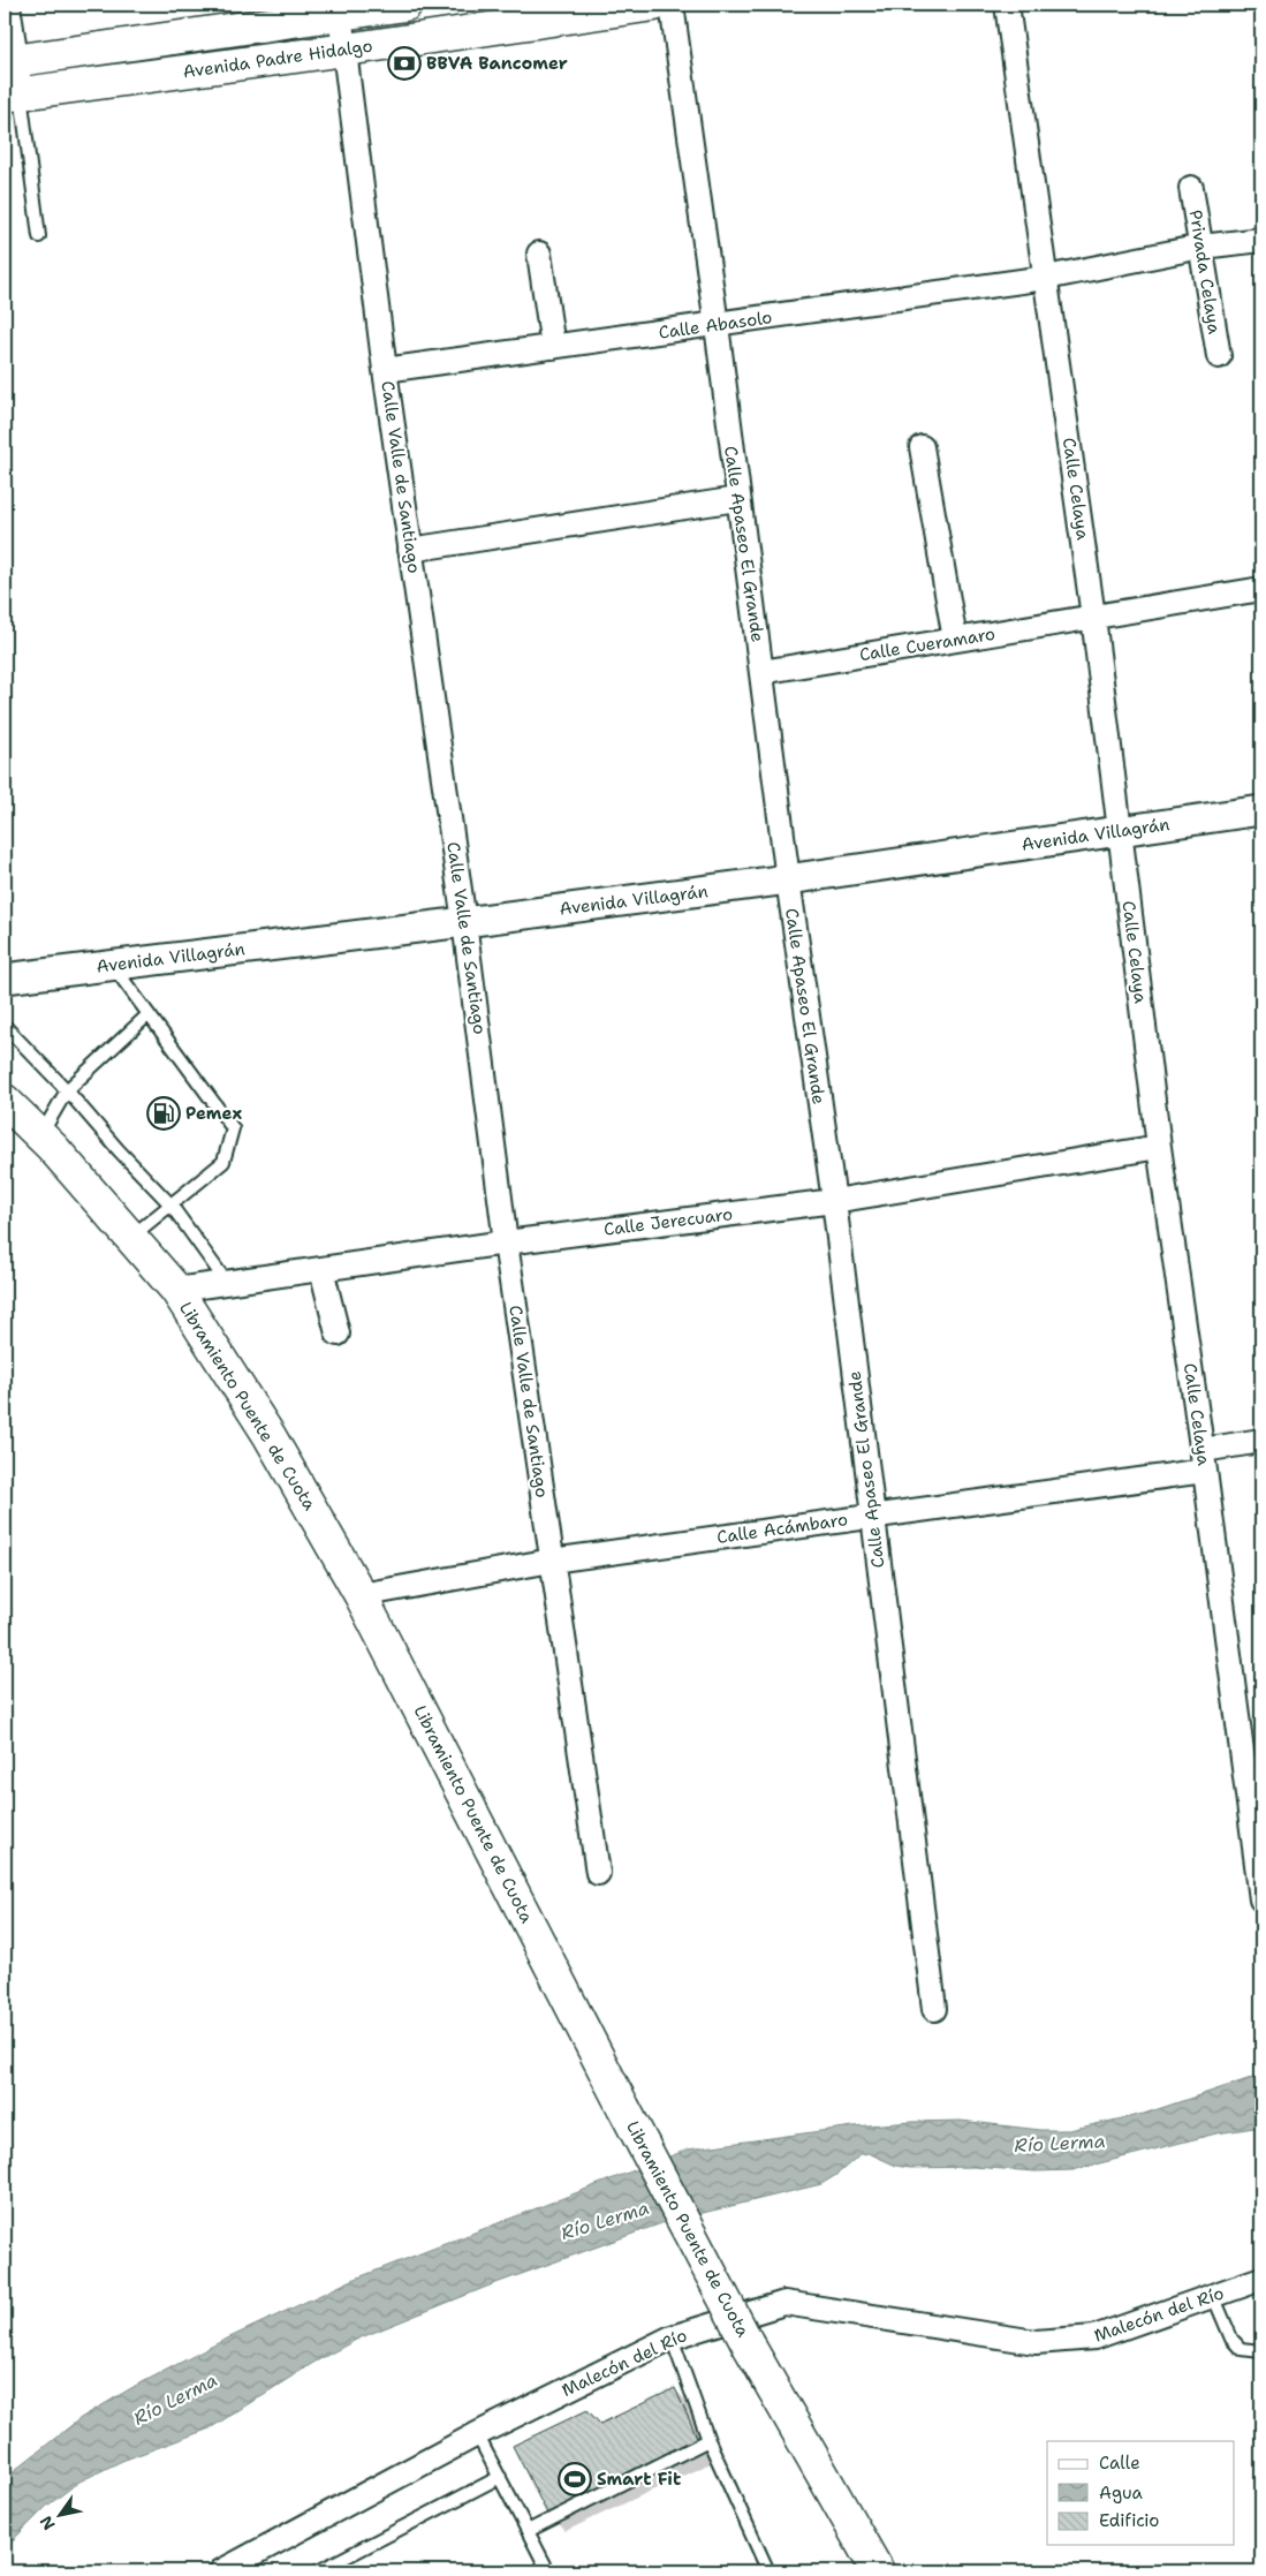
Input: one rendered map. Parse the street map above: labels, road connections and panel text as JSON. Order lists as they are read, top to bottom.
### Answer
{
  "streets": {
    "main road": ["Avenida Padre Hidalgo", "Libramiento Puente de Cuota"],
    "street": [
      "Privada Celaya",
      "Calle Abasolo",
      "Calle Valle de Santiago",
      "Calle Celaya",
      "Calle Apaseo El Grande",
      "Calle Cueramaro",
      "Avenida Villagrán",
      "Calle Jerecuaro",
      "Calle Acámbaro",
      "Malecón del Río"
    ]
  },
  "crossings": [
    ["Avenida Padre Hidalgo", "Calle Valle de Santiago"],
    ["Privada Celaya", "Calle Abasolo"],
    ["Calle Abasolo", "Calle Valle de Santiago"],
    ["Calle Abasolo", "Calle Celaya"],
    ["Calle Abasolo", "Calle Apaseo El Grande"],
    ["Calle Valle de Santiago", "Avenida Villagrán"],
    ["Calle Valle de Santiago", "Calle Jerecuaro"],
    ["Calle Valle de Santiago", "Calle Acámbaro"],
    ["Calle Celaya", "Calle Cueramaro"],
    ["Calle Celaya", "Avenida Villagrán"],
    ["Calle Celaya", "Calle Jerecuaro"],
    ["Calle Celaya", "Calle Acámbaro"],
    ["Calle Apaseo El Grande", "Calle Cueramaro"],
    ["Calle Apaseo El Grande", "Avenida Villagrán"],
    ["Calle Apaseo El Grande", "Calle Jerecuaro"],
    ["Calle Apaseo El Grande", "Calle Acámbaro"],
    ["Calle Jerecuaro", "Libramiento Puente de Cuota"],
    ["Libramiento Puente de Cuota", "Calle Acámbaro"]
  ],
  "water": ["Río Lerma"],
  "places": {
    "bank": ["BBVA Bancomer"],
    "fuel station": ["Pemex"],
    "sports": ["Smart Fit"]
  },
  "legend": ["Calle", "Agua", "Edificio"],
  "north": "bottom left"
}
